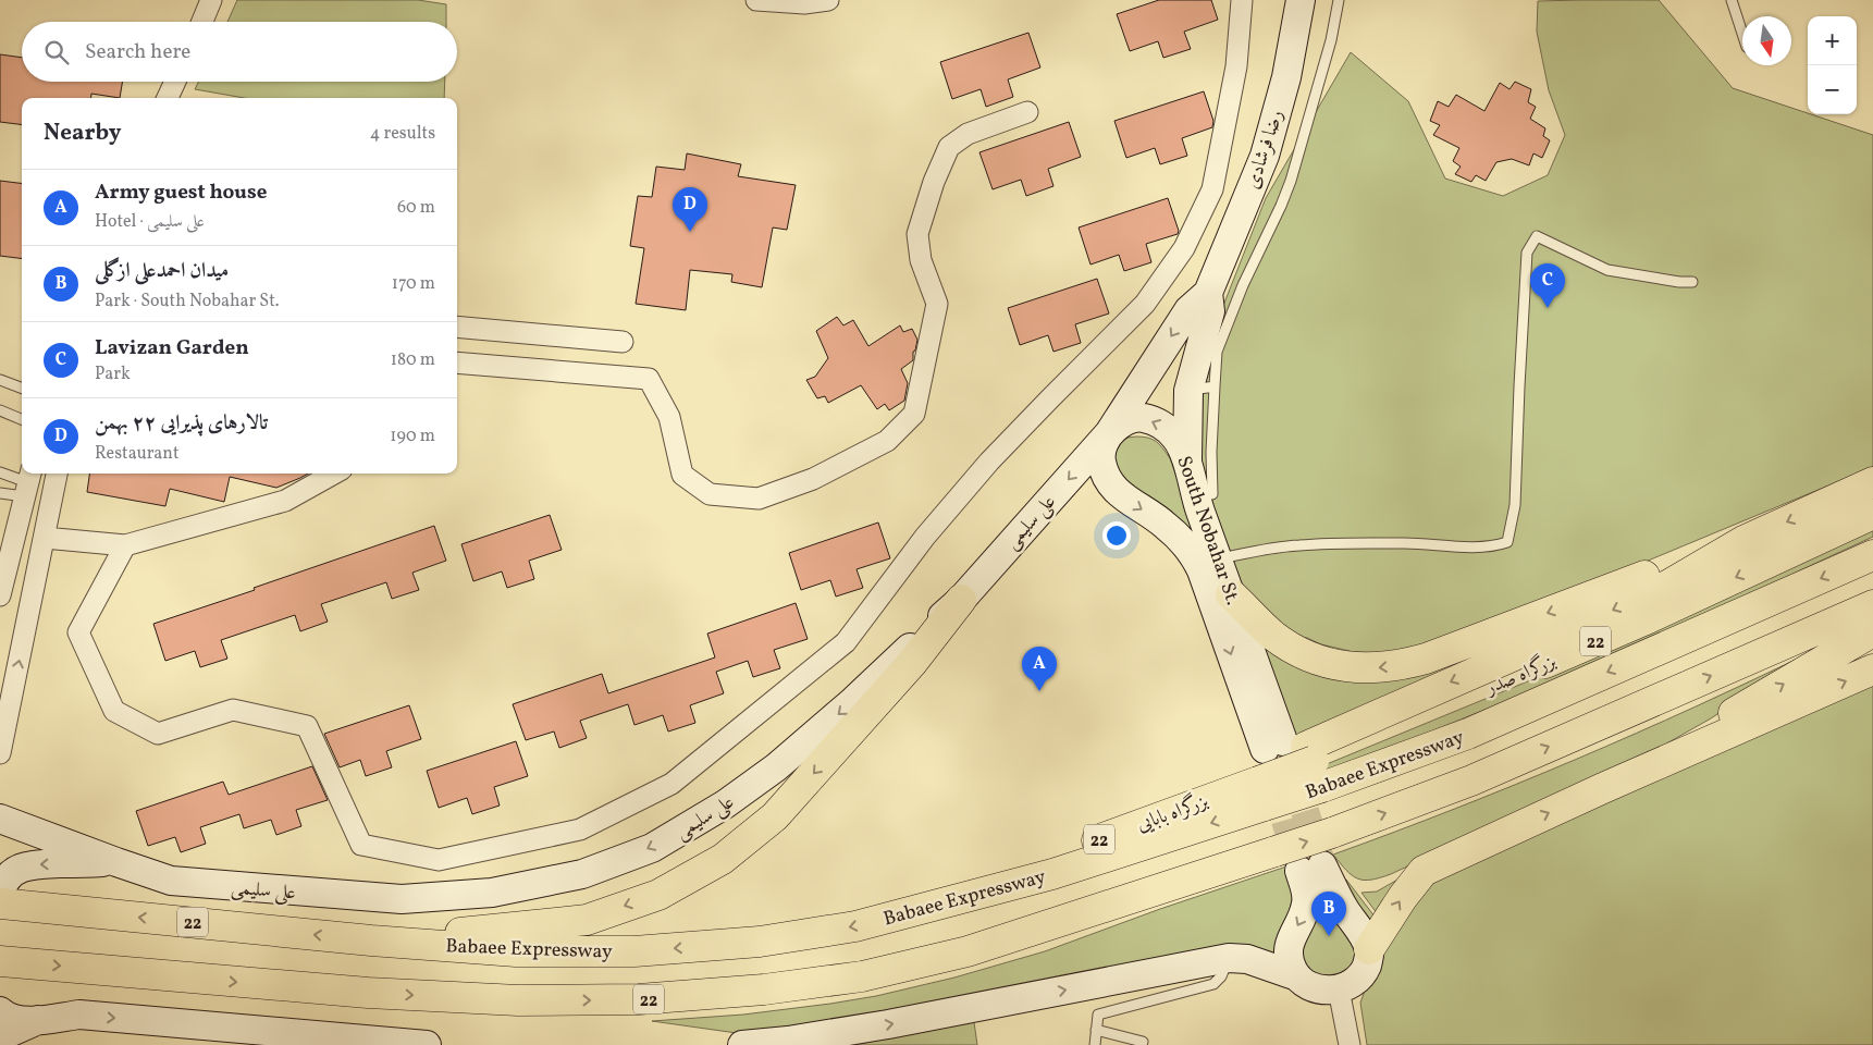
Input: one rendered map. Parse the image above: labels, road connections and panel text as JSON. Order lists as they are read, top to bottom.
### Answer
{
  "streets": {
    "highway": [
      "22",
      "بزرگراه صدر",
      "Babaee Expressway",
      "بزرگراه بابایی"
    ],
    "main road": ["رضا فرشادی", "علی سلیمی", "South Nobahar St."]
  },
  "crossings": [
    ["رضا فرشادی", "علی سلیمی"],
    ["علی سلیمی", "South Nobahar St."],
    ["South Nobahar St.", "بزرگراه صدر"],
    ["South Nobahar St.", "Babaee Expressway"],
    ["South Nobahar St.", "بزرگراه بابایی"],
    ["بزرگراه صدر", "Babaee Expressway"],
    ["بزرگراه صدر", "بزرگراه بابایی"],
    ["Babaee Expressway", "بزرگراه بابایی"]
  ],
  "one_way": ["علی سلیمی"],
  "north": "bottom",
  "page": {
    "map_buttons": ["+", "−"],
    "search": "Search here",
    "heading": ["Nearby", "4 results"],
    "list": [
      {
        "mark": "A",
        "name": "Army guest house",
        "note": "Hotel · علی سلیمی",
        "value": "60 m"
      },
      {
        "mark": "B",
        "name": "میدان احمدعلی ازگلی",
        "note": "Park · South Nobahar St.",
        "value": "170 m"
      },
      {
        "mark": "C",
        "name": "Lavizan Garden",
        "note": "Park",
        "value": "180 m"
      },
      {
        "mark": "D",
        "name": "تالارهای پذیرایی ۲۲ بهمن",
        "note": "Restaurant",
        "value": "190 m"
      }
    ],
    "pins": [
      "D",
      "C",
      "A",
      "B"
    ]
  }
}
